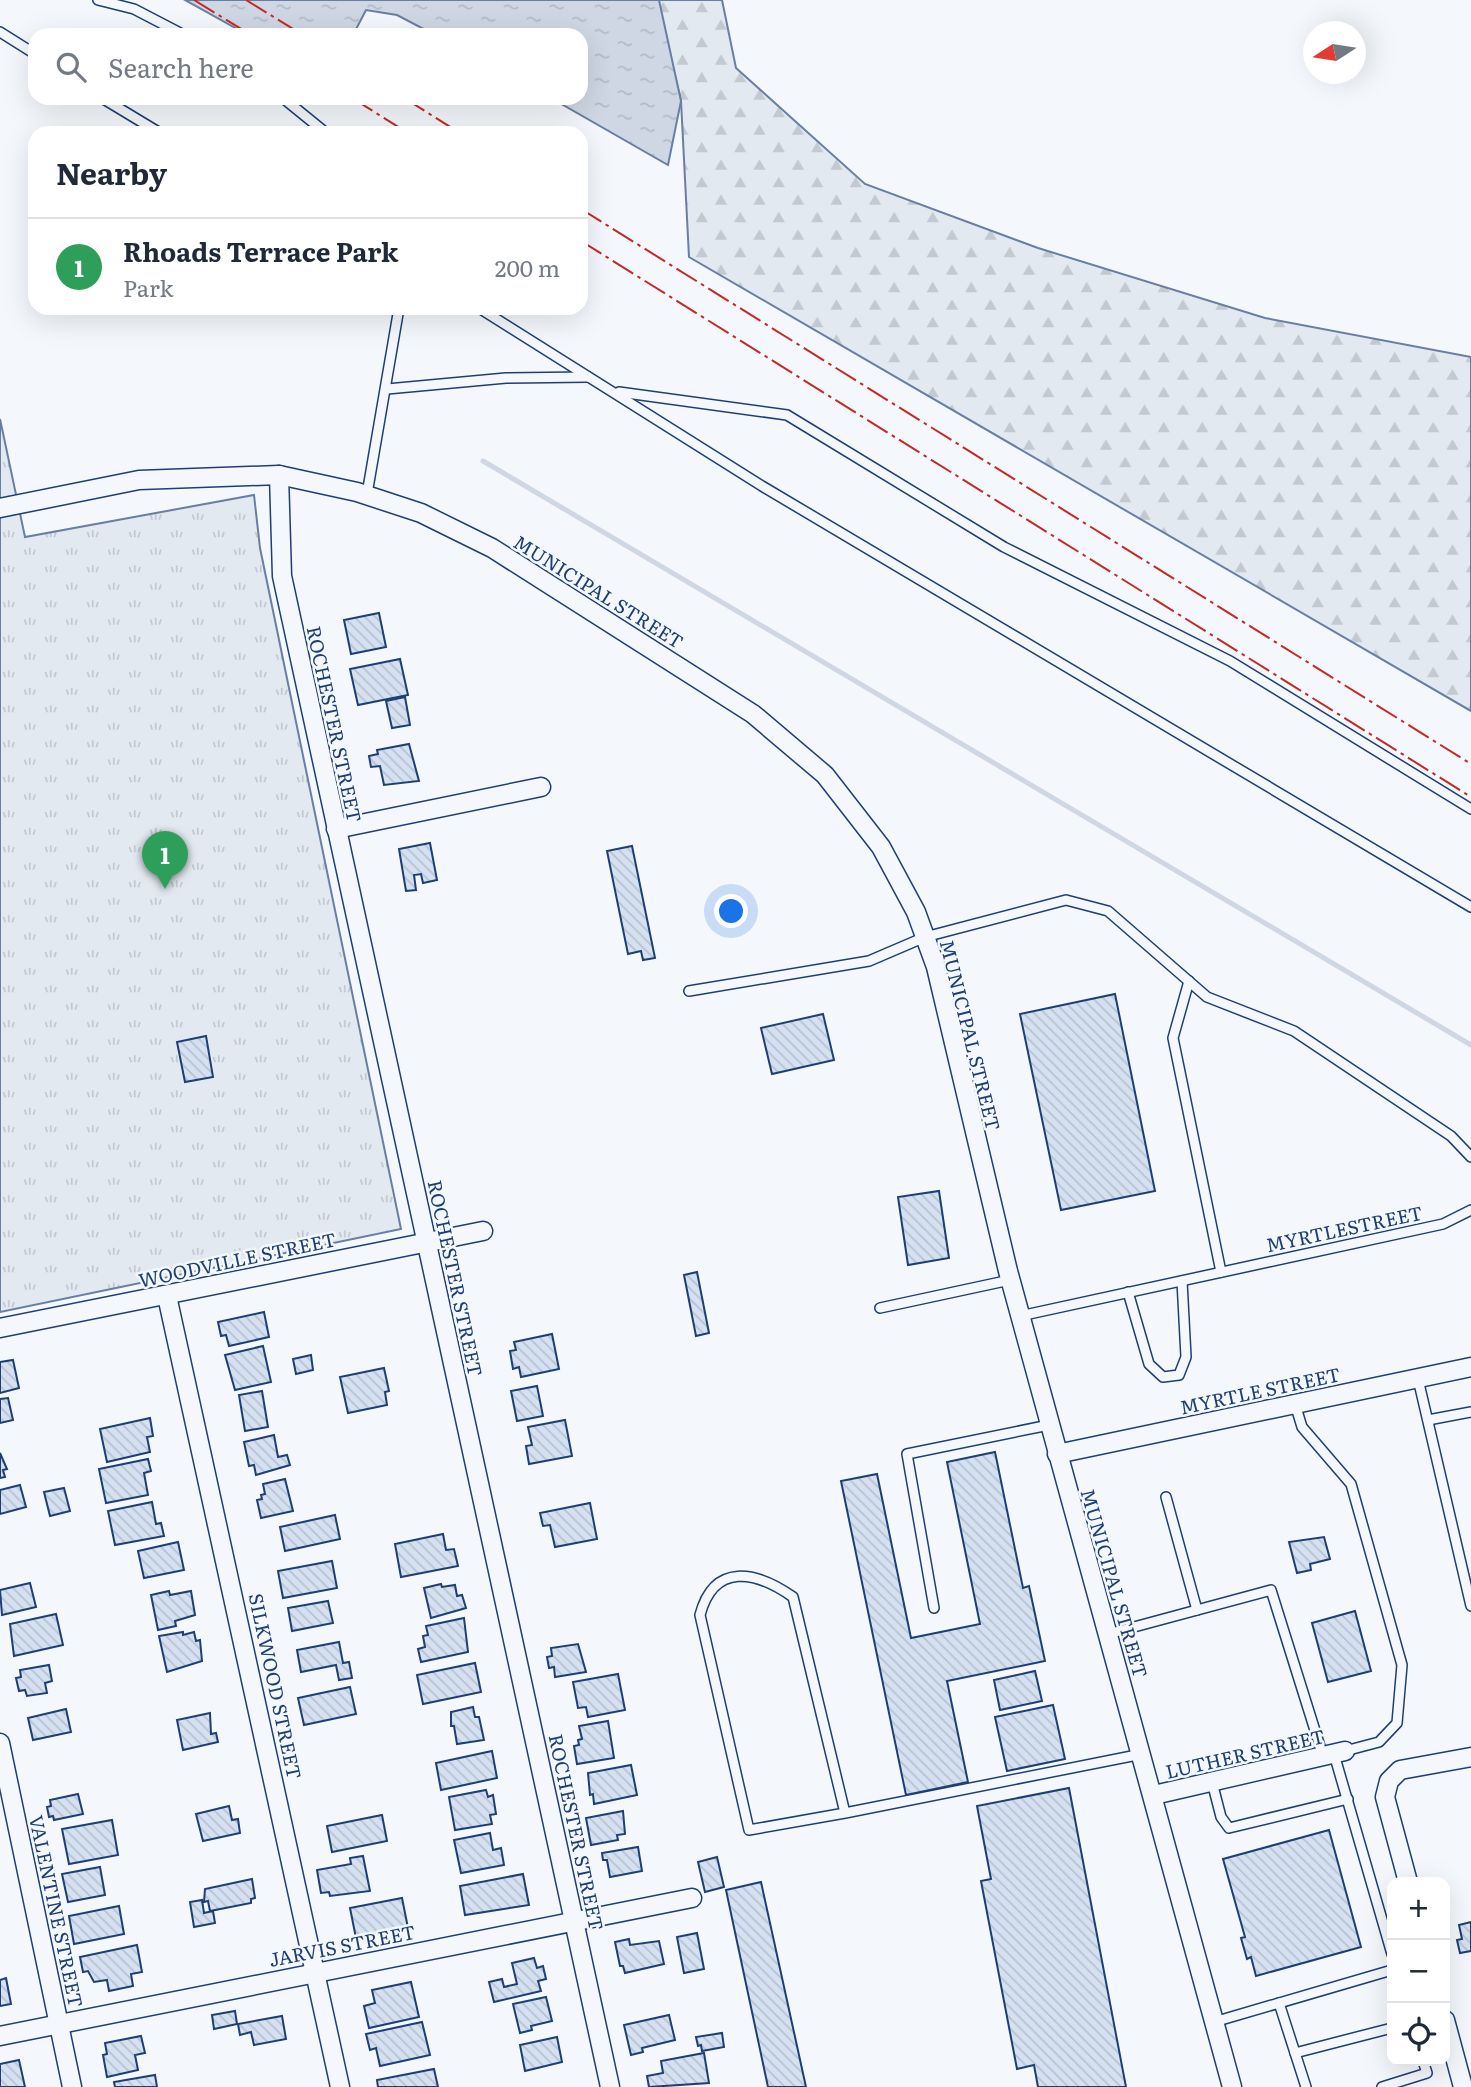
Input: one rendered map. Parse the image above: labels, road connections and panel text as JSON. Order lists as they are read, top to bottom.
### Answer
{
  "streets": {
    "street": [
      "MUNICIPAL STREET",
      "ROCHESTER STREET",
      "WOODVILLE STREET",
      "MYRTLE STREET",
      "SILKWOOD STREET",
      "LUTHER STREET",
      "VALENTINE STREET",
      "JARVIS STREET"
    ],
    "lane": ["MYRTLESTREET"]
  },
  "crossings": [
    ["MUNICIPAL STREET", "ROCHESTER STREET"],
    ["MUNICIPAL STREET", "MYRTLESTREET"],
    ["MUNICIPAL STREET", "MYRTLE STREET"],
    ["MUNICIPAL STREET", "LUTHER STREET"],
    ["ROCHESTER STREET", "WOODVILLE STREET"],
    ["ROCHESTER STREET", "JARVIS STREET"],
    ["WOODVILLE STREET", "SILKWOOD STREET"],
    ["SILKWOOD STREET", "JARVIS STREET"],
    ["VALENTINE STREET", "JARVIS STREET"]
  ],
  "north": "left",
  "page": {
    "search": "Search here",
    "heading": "Nearby",
    "list": [
      {
        "mark": "1",
        "name": "Rhoads Terrace Park",
        "note": "Park",
        "value": "200 m"
      }
    ],
    "pins": "1",
    "map_buttons": ["+", "−"]
  }
}
